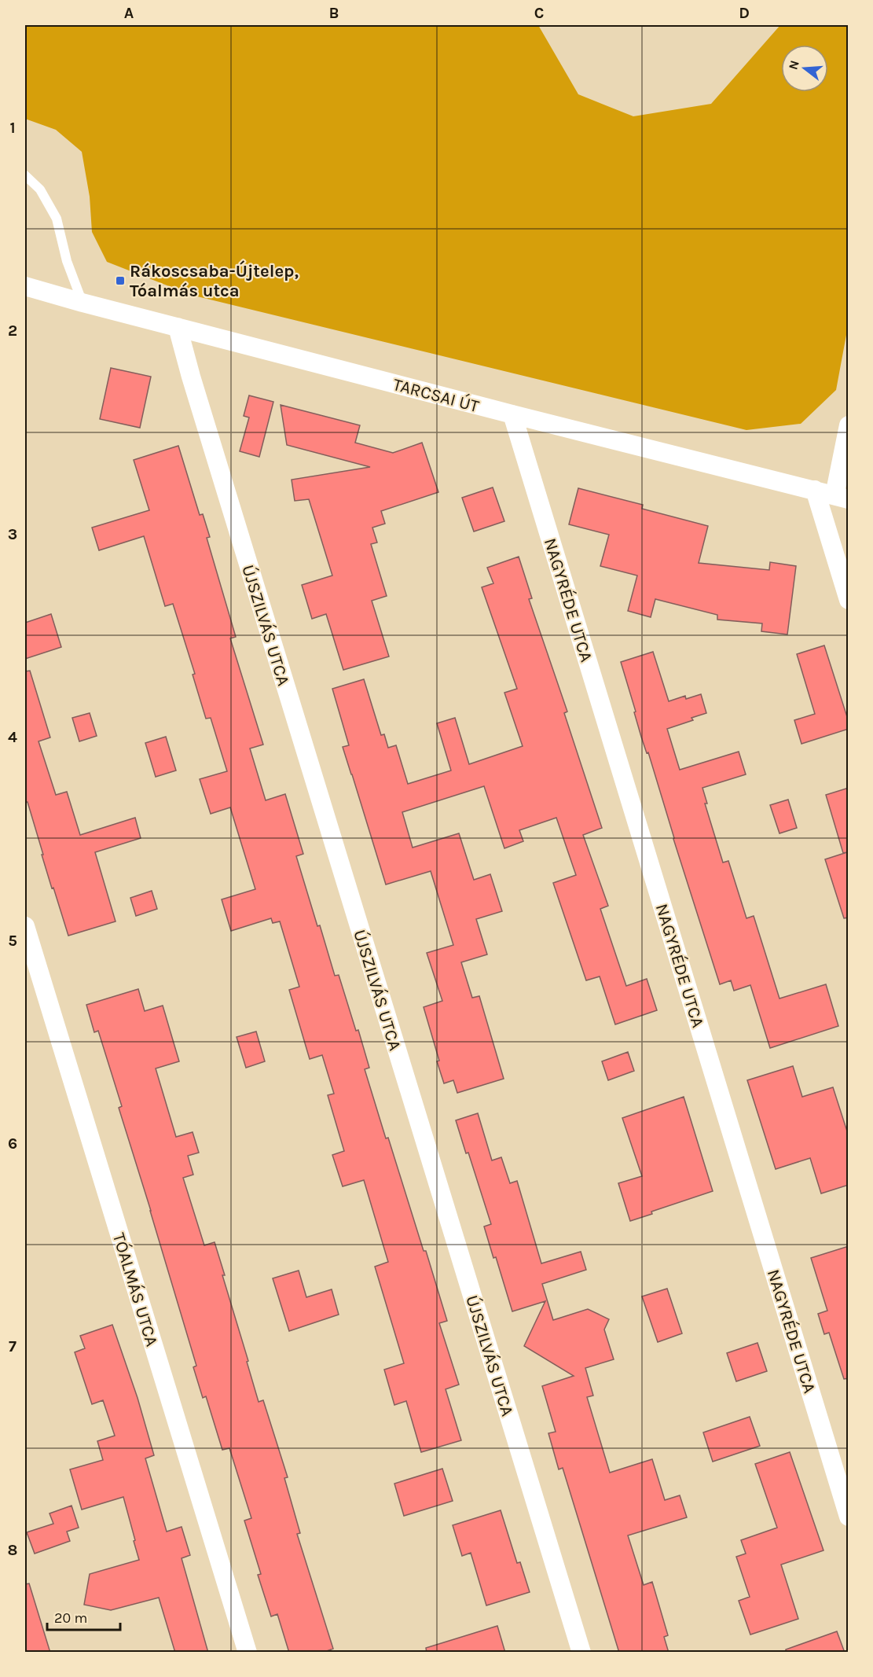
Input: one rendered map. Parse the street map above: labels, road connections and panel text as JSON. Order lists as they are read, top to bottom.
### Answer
{
  "streets": {
    "street": [
      "TARCSAI ÚT",
      "NAGYRÉDE UTCA",
      "ÚJSZILVÁS UTCA",
      "TÓALMÁS UTCA"
    ]
  },
  "crossings": [
    ["TARCSAI ÚT", "NAGYRÉDE UTCA"],
    ["TARCSAI ÚT", "ÚJSZILVÁS UTCA"]
  ],
  "places": {
    "transit": ["Rákoscsaba-Újtelep, Tóalmás utca"]
  },
  "scale_bar": "20 m",
  "north": "left",
  "grid": {
    "columns": [
      "A",
      "B",
      "C",
      "D"
    ],
    "rows": [
      "1",
      "2",
      "3",
      "4",
      "5",
      "6",
      "7",
      "8"
    ]
  }
}
